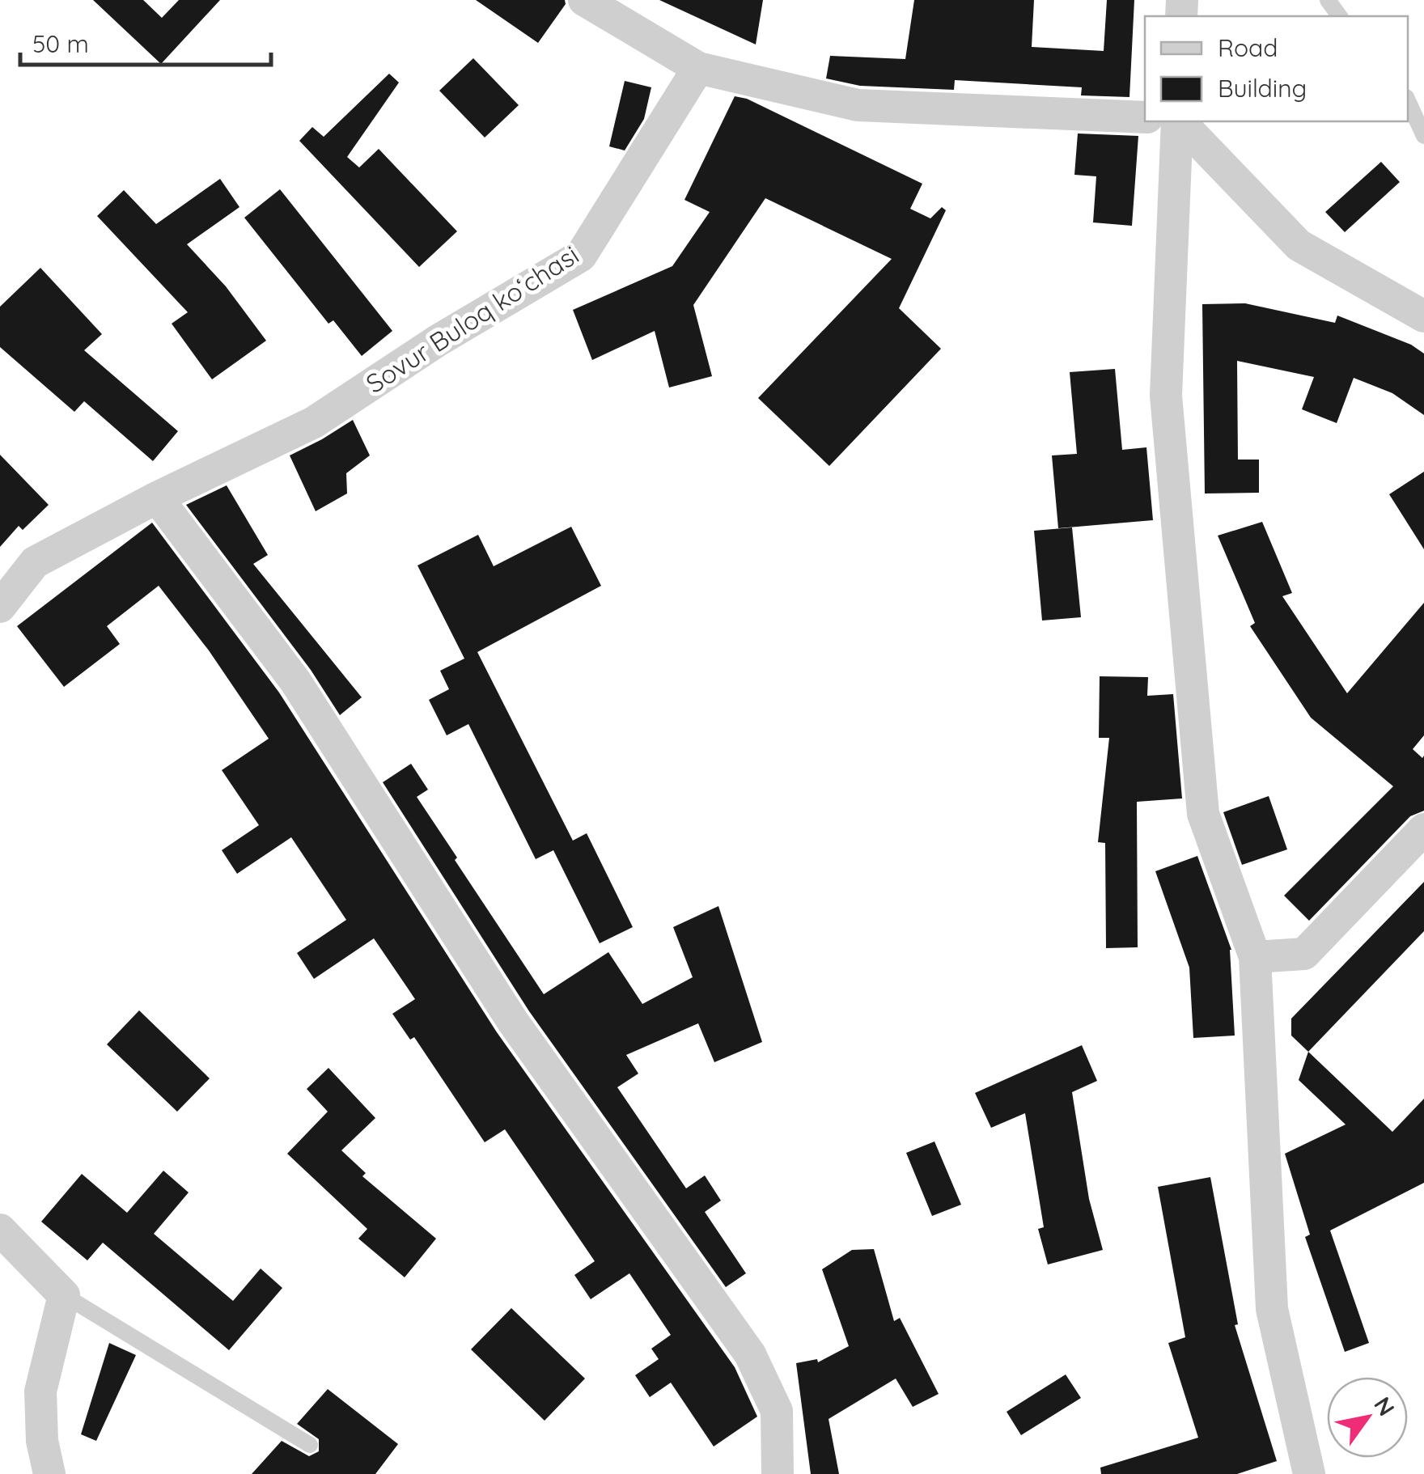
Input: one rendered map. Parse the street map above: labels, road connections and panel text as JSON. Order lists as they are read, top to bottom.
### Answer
{
  "streets": {
    "street": ["Sovur Buloq koʻchasi"]
  },
  "legend": ["Road", "Building"],
  "scale_bar": "50 m",
  "north": "top right"
}
